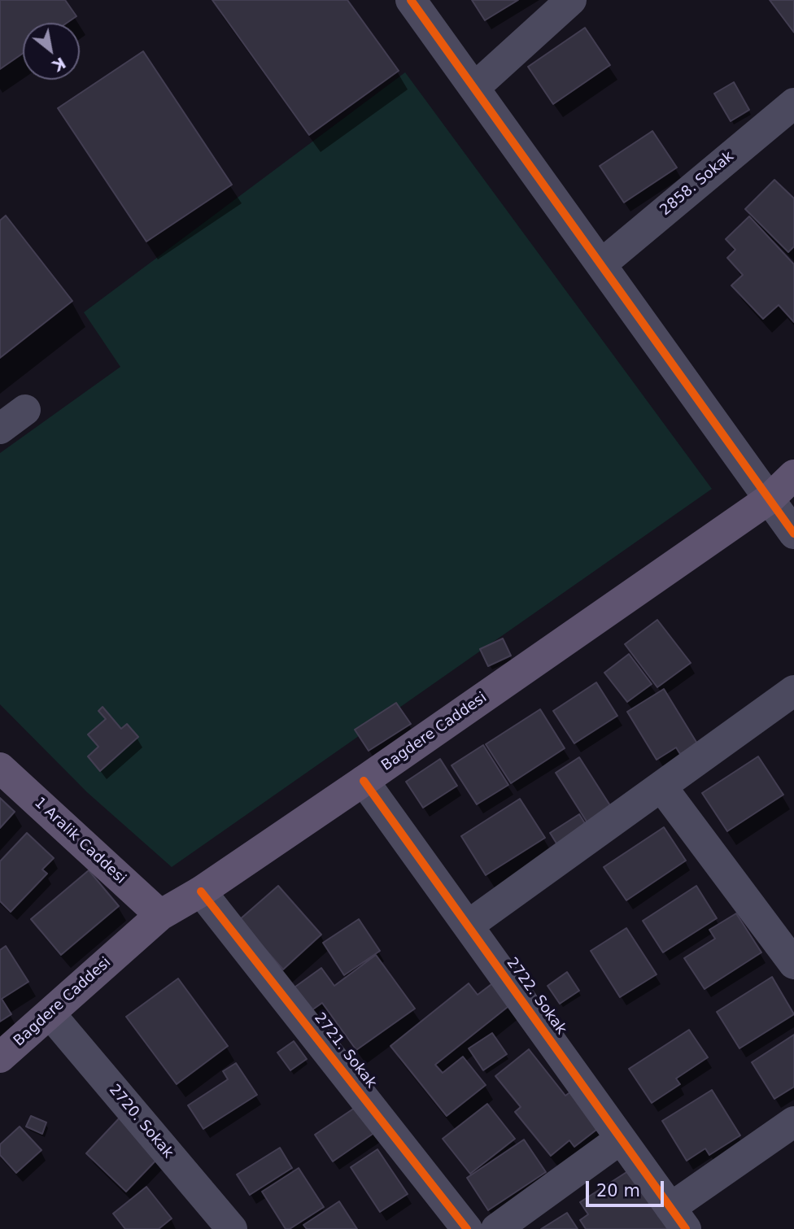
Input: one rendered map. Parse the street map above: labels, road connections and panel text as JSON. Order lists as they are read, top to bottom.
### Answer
{
  "streets": {
    "main road": ["Bagdere Caddesi", "1 Aralik Caddesi"],
    "street": [
      "2858. Sokak",
      "2722. Sokak",
      "2721. Sokak",
      "2720. Sokak"
    ]
  },
  "crossings": [
    ["Bagdere Caddesi", "1 Aralik Caddesi"],
    ["Bagdere Caddesi", "2722. Sokak"],
    ["Bagdere Caddesi", "2721. Sokak"],
    ["Bagdere Caddesi", "2720. Sokak"]
  ],
  "scale_bar": "20 m",
  "north": "bottom right"
}
